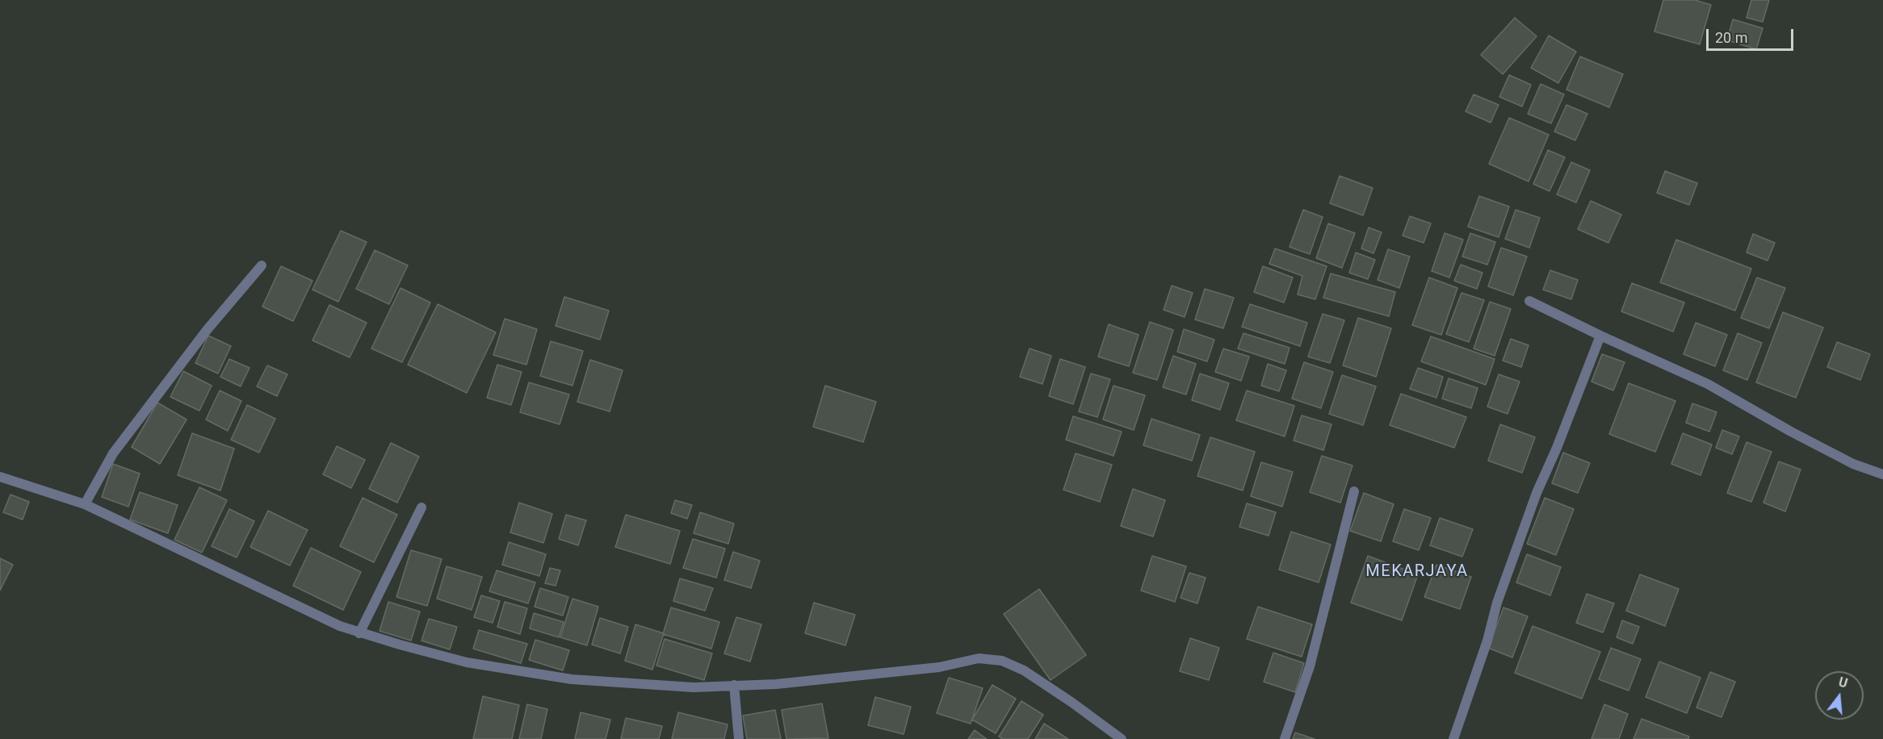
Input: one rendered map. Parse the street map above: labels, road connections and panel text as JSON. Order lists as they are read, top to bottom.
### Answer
{
  "districts": ["MEKARJAYA"],
  "scale_bar": "20 m",
  "north": "top"
}
